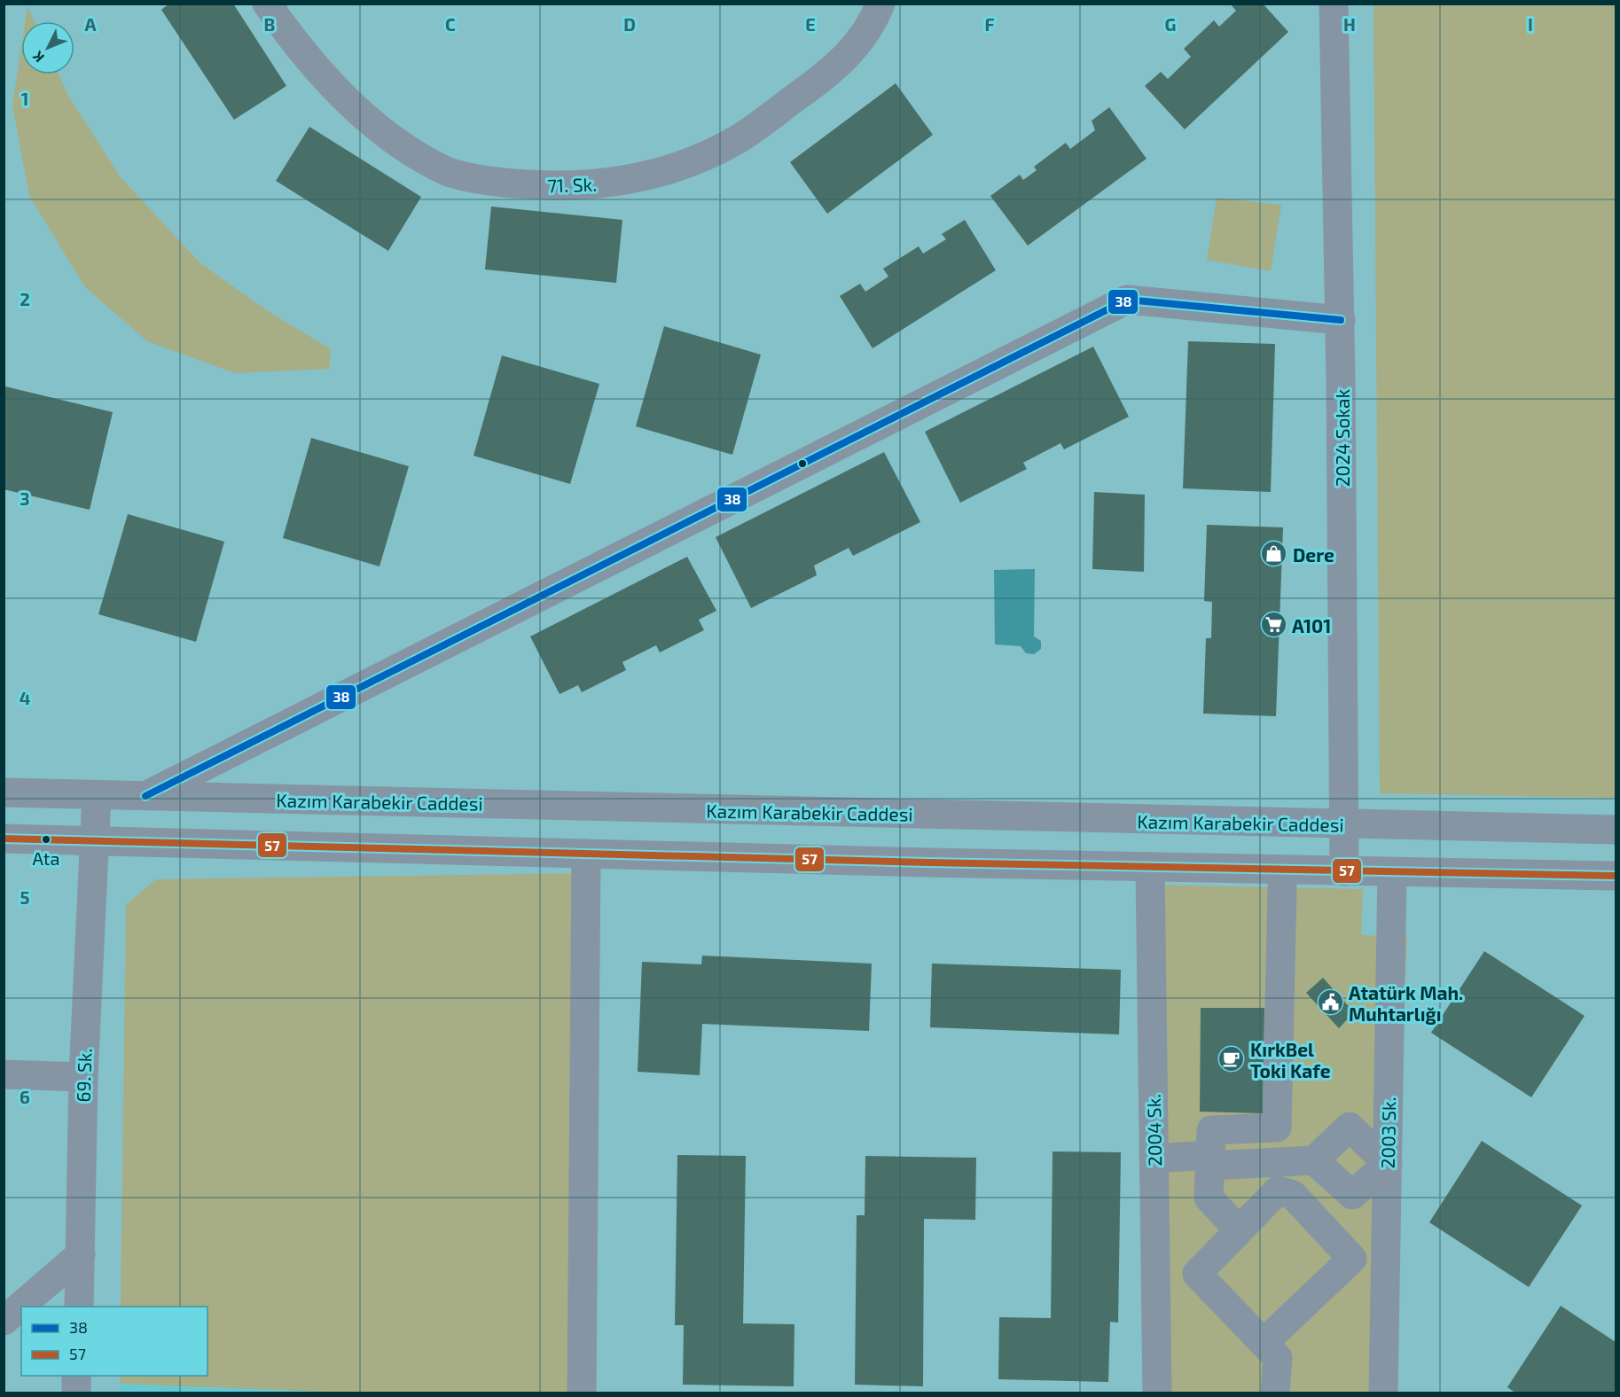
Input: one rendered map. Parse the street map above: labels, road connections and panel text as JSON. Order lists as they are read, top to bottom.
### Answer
{
  "streets": {
    "street": [
      "71. Sk.",
      "2024 Sokak",
      "Kazım Karabekir Caddesi",
      "69. Sk.",
      "2004 Sk.",
      "2003 Sk."
    ]
  },
  "crossings": [
    ["2024 Sokak", "Kazım Karabekir Caddesi"],
    ["Kazım Karabekir Caddesi", "69. Sk."]
  ],
  "places": {
    "shop": ["Dere"],
    "supermarket": ["A101"],
    "other": ["Ata"],
    "public building": ["Atatürk Mah. Muhtarlığı"],
    "cafe": ["KırkBel Toki Kafe"]
  },
  "lines": ["transit line 38", "transit line 57"],
  "legend": ["38", "57"],
  "north": "bottom left",
  "grid": {
    "columns": [
      "A",
      "B",
      "C",
      "D",
      "E",
      "F",
      "G",
      "H",
      "I"
    ],
    "rows": [
      "1",
      "2",
      "3",
      "4",
      "5",
      "6"
    ]
  }
}
